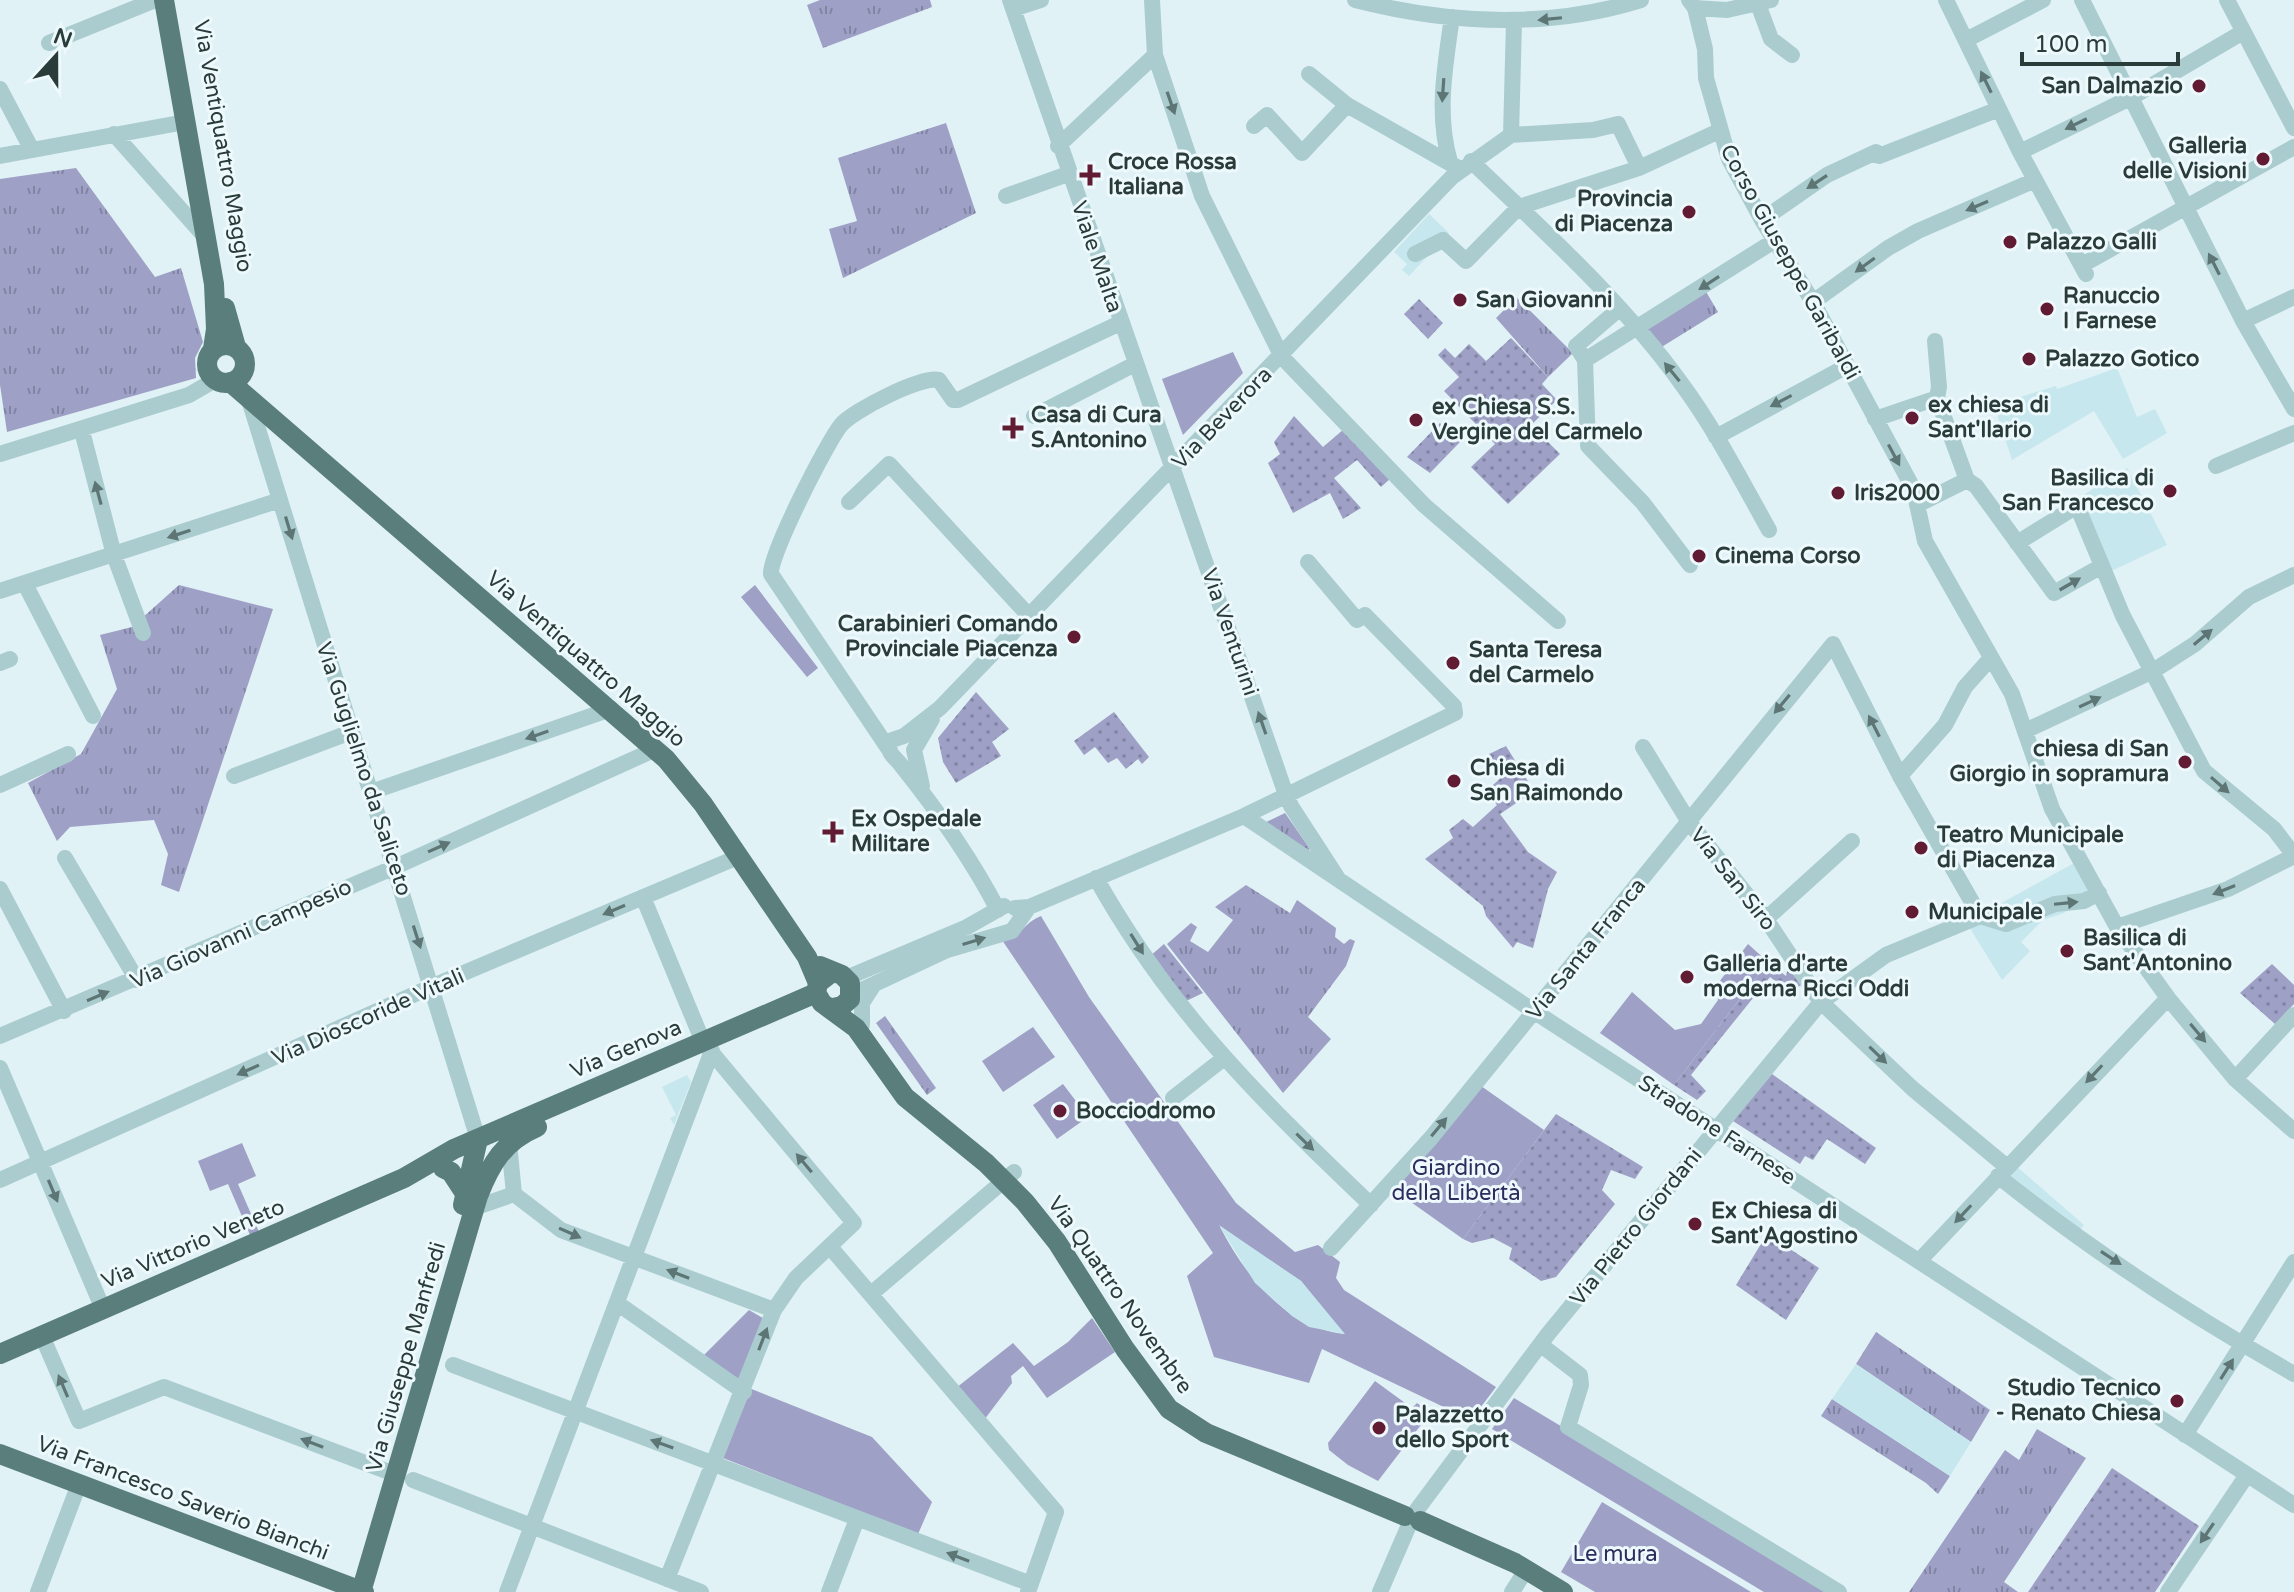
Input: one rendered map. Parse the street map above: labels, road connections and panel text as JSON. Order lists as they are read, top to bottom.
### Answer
{
  "streets": {
    "main road": [
      "Via Ventiquattro Maggio",
      "Via Genova",
      "Via Vittorio Veneto",
      "Via Quattro Novembre",
      "Via Giuseppe Manfredi",
      "Via Francesco Saverio Bianchi"
    ],
    "street": [
      "Viale Malta",
      "Corso Giuseppe Garibaldi",
      "Via Beverora",
      "Via Venturini",
      "Via Guglielmo da Saliceto",
      "Via San Siro",
      "Via Giovanni Campesio",
      "Via Santa Franca",
      "Via Dioscoride Vitali",
      "Stradone Farnese",
      "Via Pietro Giordani"
    ]
  },
  "crossings": [
    ["Via Ventiquattro Maggio", "Via Guglielmo da Saliceto"],
    ["Via Ventiquattro Maggio", "Via Giovanni Campesio"],
    ["Via Ventiquattro Maggio", "Via Dioscoride Vitali"],
    ["Via Ventiquattro Maggio", "Via Genova"],
    ["Via Ventiquattro Maggio", "Via Quattro Novembre"],
    ["Viale Malta", "Via Beverora"],
    ["Viale Malta", "Via Venturini"],
    ["Via Beverora", "Via Venturini"],
    ["Via Venturini", "Stradone Farnese"],
    ["Via Guglielmo da Saliceto", "Via Giovanni Campesio"],
    ["Via Guglielmo da Saliceto", "Via Dioscoride Vitali"],
    ["Via Guglielmo da Saliceto", "Via Genova"],
    ["Via Guglielmo da Saliceto", "Via Vittorio Veneto"],
    ["Via Guglielmo da Saliceto", "Via Giuseppe Manfredi"],
    ["Via San Siro", "Via Santa Franca"],
    ["Via San Siro", "Via Pietro Giordani"],
    ["Via Santa Franca", "Stradone Farnese"],
    ["Via Genova", "Via Vittorio Veneto"],
    ["Via Genova", "Via Quattro Novembre"],
    ["Via Genova", "Via Giuseppe Manfredi"],
    ["Stradone Farnese", "Via Pietro Giordani"],
    ["Via Pietro Giordani", "Via Quattro Novembre"],
    ["Via Vittorio Veneto", "Via Giuseppe Manfredi"],
    ["Via Giuseppe Manfredi", "Via Francesco Saverio Bianchi"]
  ],
  "one_way": [
    "Via Venturini",
    "Via Guglielmo da Saliceto",
    "Via San Siro",
    "Via Dioscoride Vitali"
  ],
  "parks": ["Giardino della Libertà", "Le mura"],
  "places": {
    "other": [
      "San Dalmazio",
      "Galleria delle Visioni",
      "Provincia di Piacenza",
      "Palazzo Galli",
      "San Giovanni",
      "Ranuccio I Farnese",
      "Palazzo Gotico",
      "ex chiesa di Sant'Ilario",
      "ex Chiesa S.S. Vergine del Carmelo",
      "Basilica di San Francesco",
      "Iris2000",
      "Cinema Corso",
      "Carabinieri Comando Provinciale Piacenza",
      "Santa Teresa del Carmelo",
      "chiesa di San Giorgio in sopramura",
      "Chiesa di San Raimondo",
      "Teatro Municipale di Piacenza",
      "Municipale",
      "Basilica di Sant'Antonino",
      "Galleria d'arte moderna Ricci Oddi",
      "Bocciodromo",
      "Ex Chiesa di Sant'Agostino",
      "Studio Tecnico - Renato Chiesa",
      "Palazzetto dello Sport"
    ],
    "health": ["Croce Rossa Italiana", "Casa di Cura S.Antonino", "Ex Ospedale Militare"]
  },
  "scale_bar": "100 m",
  "north": "top"
}
